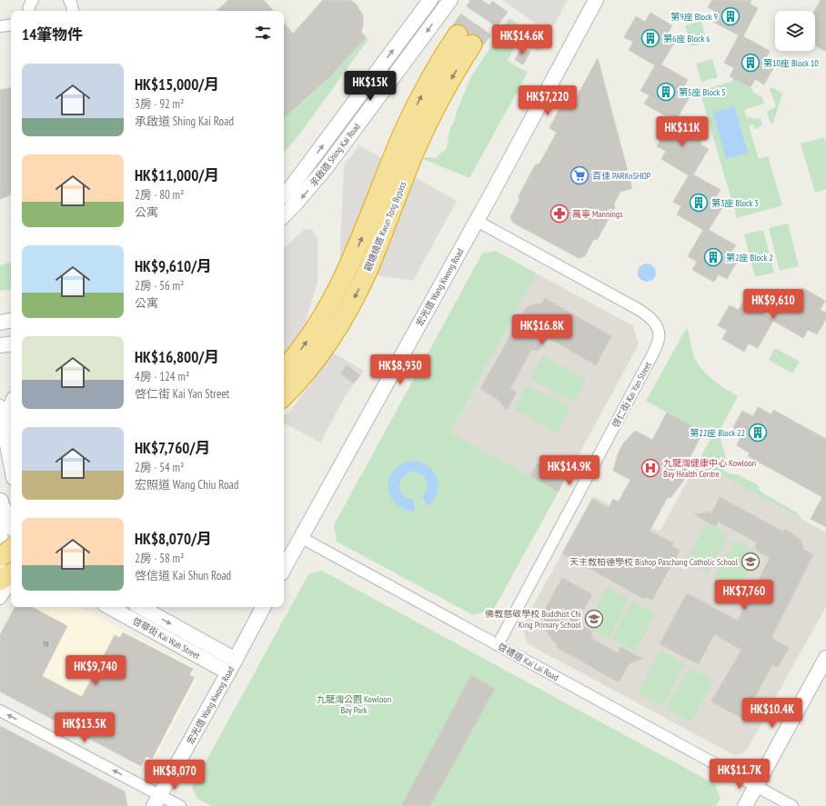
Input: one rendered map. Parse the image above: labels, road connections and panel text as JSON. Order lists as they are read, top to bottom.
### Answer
{
  "streets": {
    "highway": ["觀塘繞道 Kwun Tong Bypass"],
    "main road": ["承啟道 Shing Kai Road", "宏光道 Wang Kwong Road", "啓華街 Kai Wah Street"],
    "street": ["啓仁街 Kai Yan Street", "啓禮道 Kai Lai Road"]
  },
  "crossings": [
    ["宏光道 Wang Kwong Road", "啓仁街 Kai Yan Street"],
    ["宏光道 Wang Kwong Road", "啓華街 Kai Wah Street"],
    ["宏光道 Wang Kwong Road", "啓禮道 Kai Lai Road"],
    ["啓仁街 Kai Yan Street", "啓禮道 Kai Lai Road"]
  ],
  "parks": ["九龍灣公園 Kowloon Bay Park"],
  "places": {
    "building": [
      "第9座 Block 9",
      "第6座 Block 6",
      "第10座 Block 10",
      "第5座 Block 5",
      "第3座 Block 3",
      "第2座 Block 2",
      "第22座 Block 22"
    ],
    "supermarket": ["百佳 PARKnSHOP"],
    "pharmacy": ["萬寧 Mannings"],
    "hospital": ["九龍灣健康中心 Kowloon Bay Health Centre"],
    "school or university": ["天主教柏德學校 Bishop Paschang Catholic School", "佛教慈敬學校 Buddhist Chi King Primary School"]
  },
  "house_numbers": ["39"],
  "page": {
    "heading": "14筆物件",
    "price": [
      "HK$14.6K",
      "HK$15K",
      "HK$7,220",
      "HK$11K",
      "HK$9,610",
      "HK$16.8K",
      "HK$8,930",
      "HK$14.9K",
      "HK$7,760",
      "HK$9,740",
      "HK$10.4K",
      "HK$13.5K",
      "HK$11.7K",
      "HK$8,070"
    ],
    "list": [
      {
        "name": "HK$15,000/月",
        "note": "3房 · 92 m² · 承啟道 Shing Kai Road"
      },
      {
        "name": "HK$11,000/月",
        "note": "2房 · 80 m² · 公寓"
      },
      {
        "name": "HK$9,610/月",
        "note": "2房 · 56 m² · 公寓"
      },
      {
        "name": "HK$16,800/月",
        "note": "4房 · 124 m² · 啓仁街 Kai Yan Street"
      },
      {
        "name": "HK$7,760/月",
        "note": "2房 · 54 m² · 宏照道 Wang Chiu Road"
      },
      {
        "name": "HK$8,070/月",
        "note": "2房 · 58 m² · 啓信道 Kai Shun Road"
      }
    ]
  }
}
